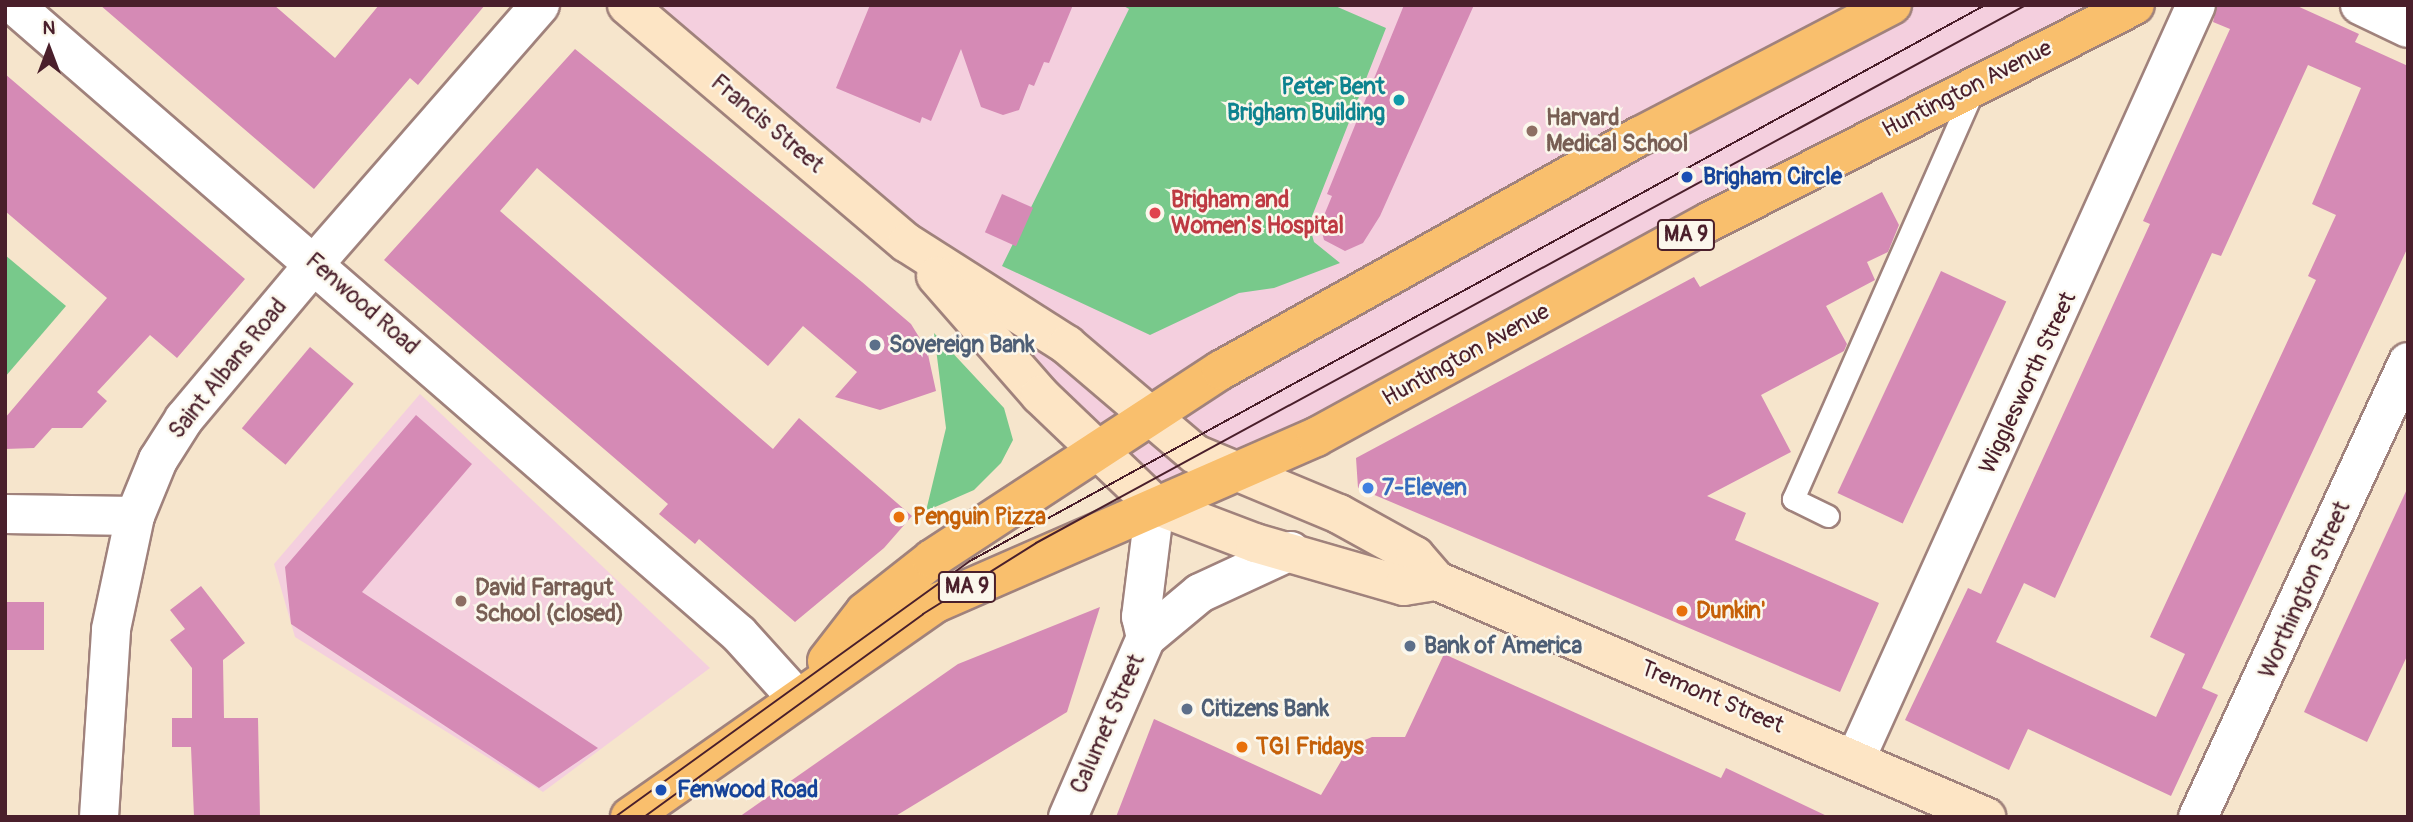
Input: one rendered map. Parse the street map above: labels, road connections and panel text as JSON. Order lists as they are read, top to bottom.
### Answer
{
  "streets": {
    "main road": [
      "Huntington Avenue",
      "Francis Street",
      "MA 9",
      "Tremont Street"
    ],
    "street": [
      "Fenwood Road",
      "Saint Albans Road",
      "Wigglesworth Street",
      "Worthington Street",
      "Calumet Street"
    ]
  },
  "crossings": [
    ["Huntington Avenue", "Francis Street"],
    ["Huntington Avenue", "Fenwood Road"],
    ["Huntington Avenue", "Tremont Street"],
    ["Huntington Avenue", "Calumet Street"],
    ["Francis Street", "Tremont Street"],
    ["Francis Street", "Calumet Street"],
    ["Fenwood Road", "Saint Albans Road"],
    ["Wigglesworth Street", "Tremont Street"]
  ],
  "places": [
    "Peter Bent Brigham Building",
    "Harvard Medical School",
    "Brigham Circle",
    "Brigham and Women's Hospital",
    "Sovereign Bank",
    "7-Eleven",
    "Penguin Pizza",
    "David Farragut School (closed)",
    "Dunkin'",
    "Bank of America",
    "Citizens Bank",
    "TGI Fridays",
    "Fenwood Road"
  ],
  "north": "top"
}
